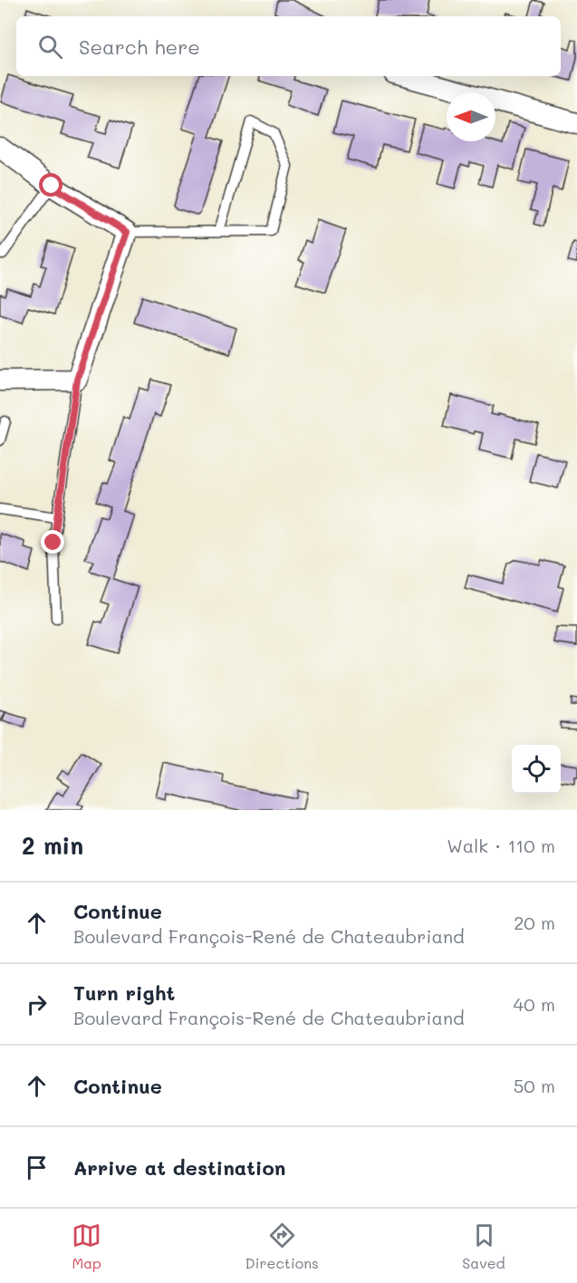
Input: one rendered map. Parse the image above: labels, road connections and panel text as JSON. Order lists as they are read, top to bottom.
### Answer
{
  "north": "left",
  "page": {
    "search": "Search here",
    "heading": ["2 min", "Walk · 110 m"],
    "list": [
      ["Continue", "Boulevard François-René de Chateaubriand", "20 m"],
      ["Turn right", "Boulevard François-René de Chateaubriand", "40 m"],
      ["Continue", "50 m"],
      "Arrive at destination"
    ],
    "nav": ["Map", "Directions", "Saved"]
  }
}
